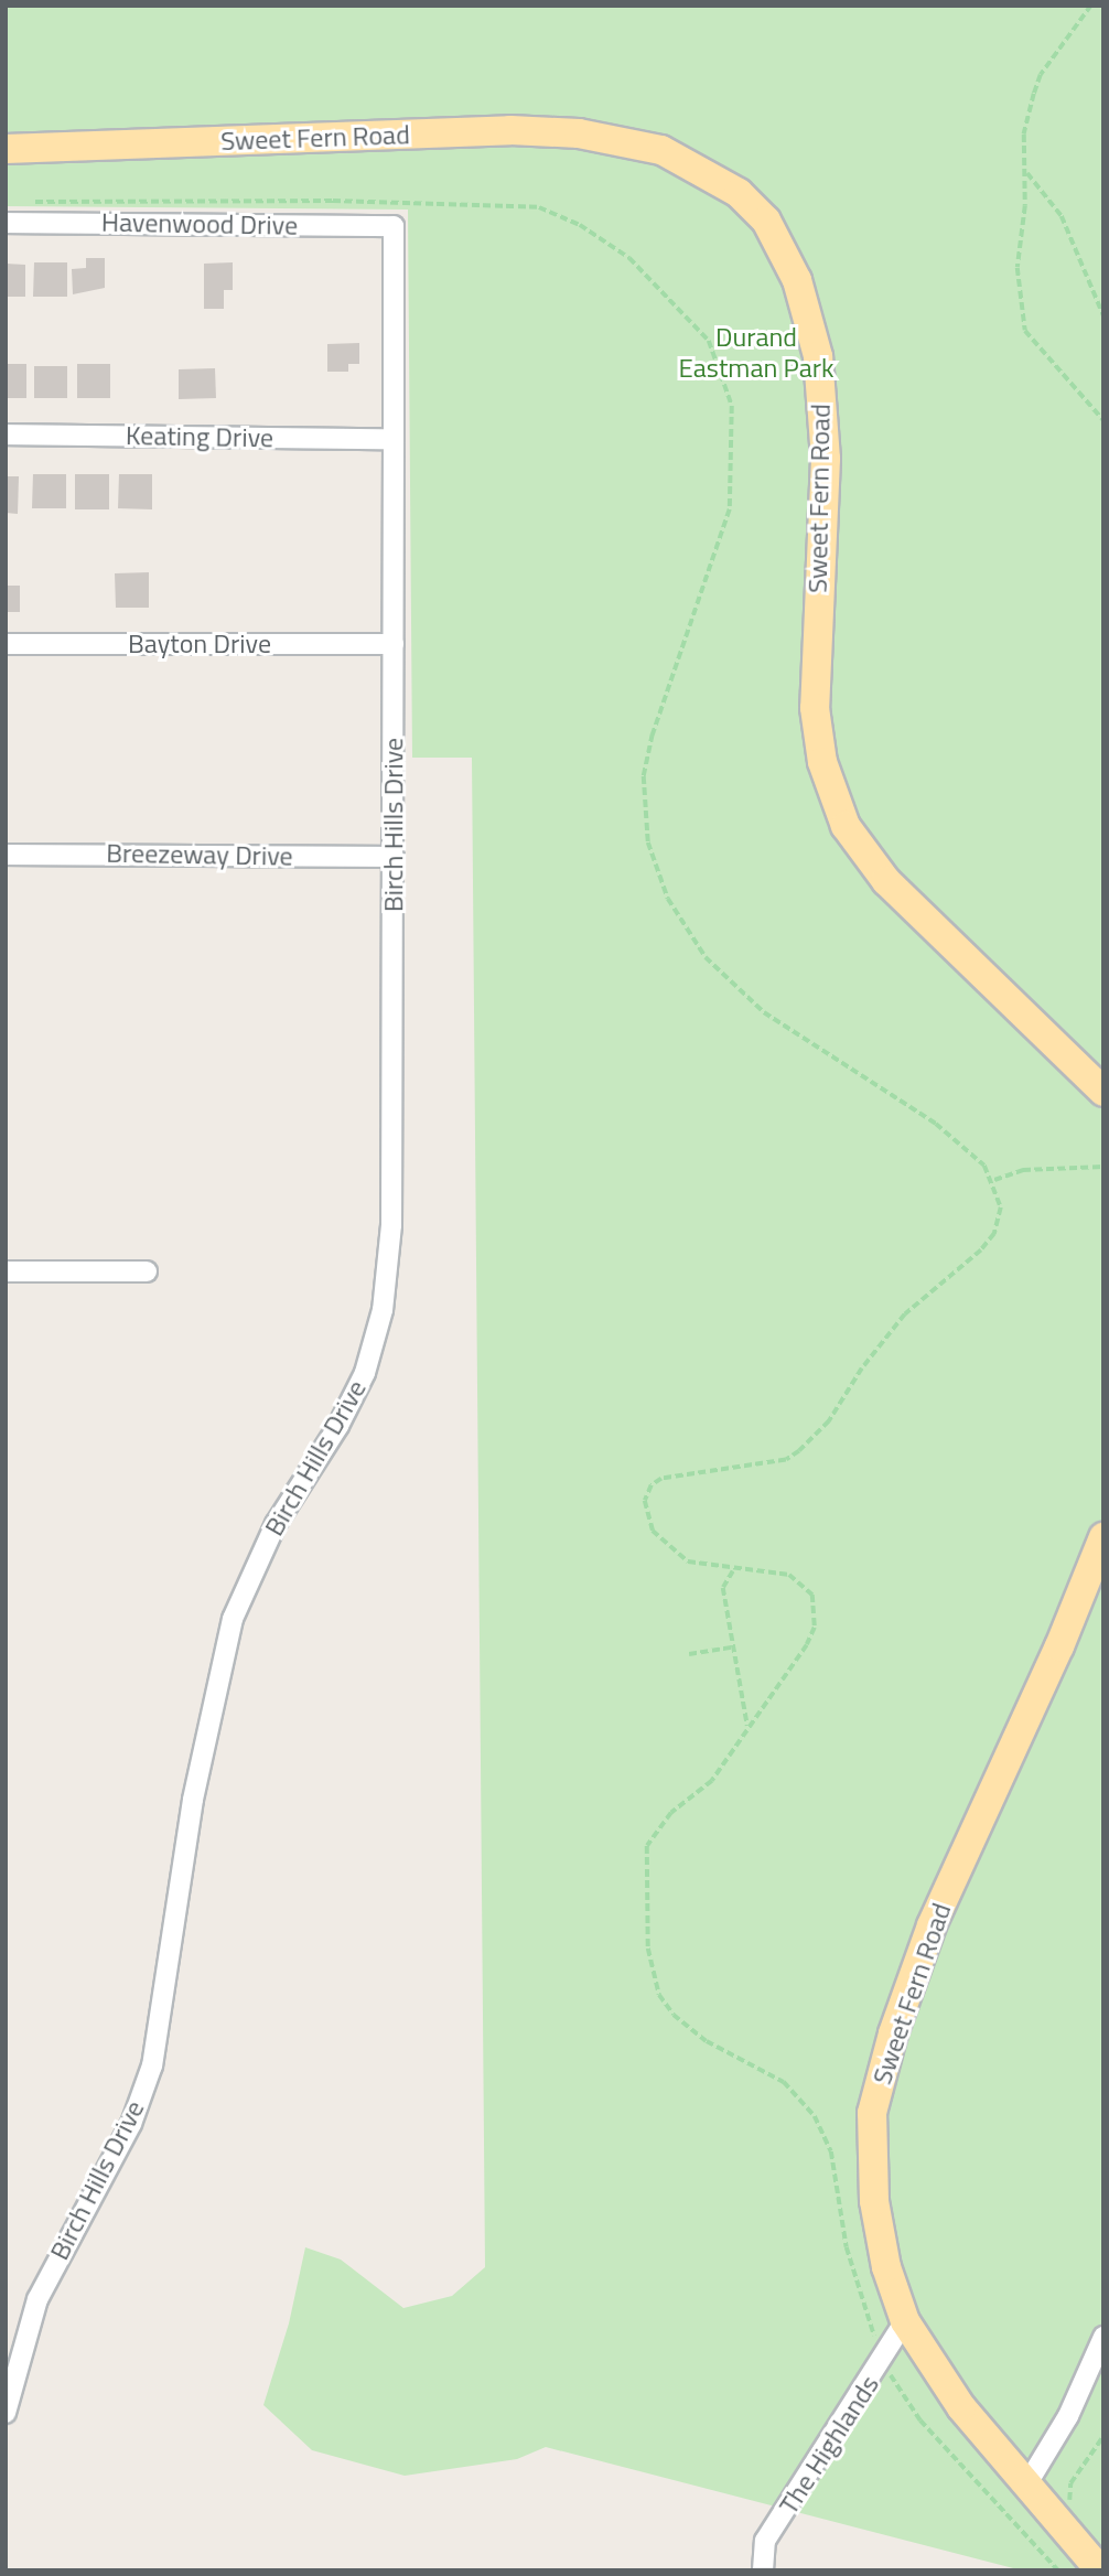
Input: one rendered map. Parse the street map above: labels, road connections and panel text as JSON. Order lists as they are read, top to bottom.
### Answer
{
  "streets": {
    "main road": ["Sweet Fern Road"],
    "street": [
      "Havenwood Drive",
      "Keating Drive",
      "Bayton Drive",
      "Birch Hills Drive",
      "Breezeway Drive",
      "The Highlands"
    ]
  },
  "crossings": [
    ["Sweet Fern Road", "The Highlands"],
    ["Havenwood Drive", "Birch Hills Drive"],
    ["Keating Drive", "Birch Hills Drive"],
    ["Bayton Drive", "Birch Hills Drive"],
    ["Birch Hills Drive", "Breezeway Drive"]
  ],
  "parks": ["Durand Eastman Park"]
}
